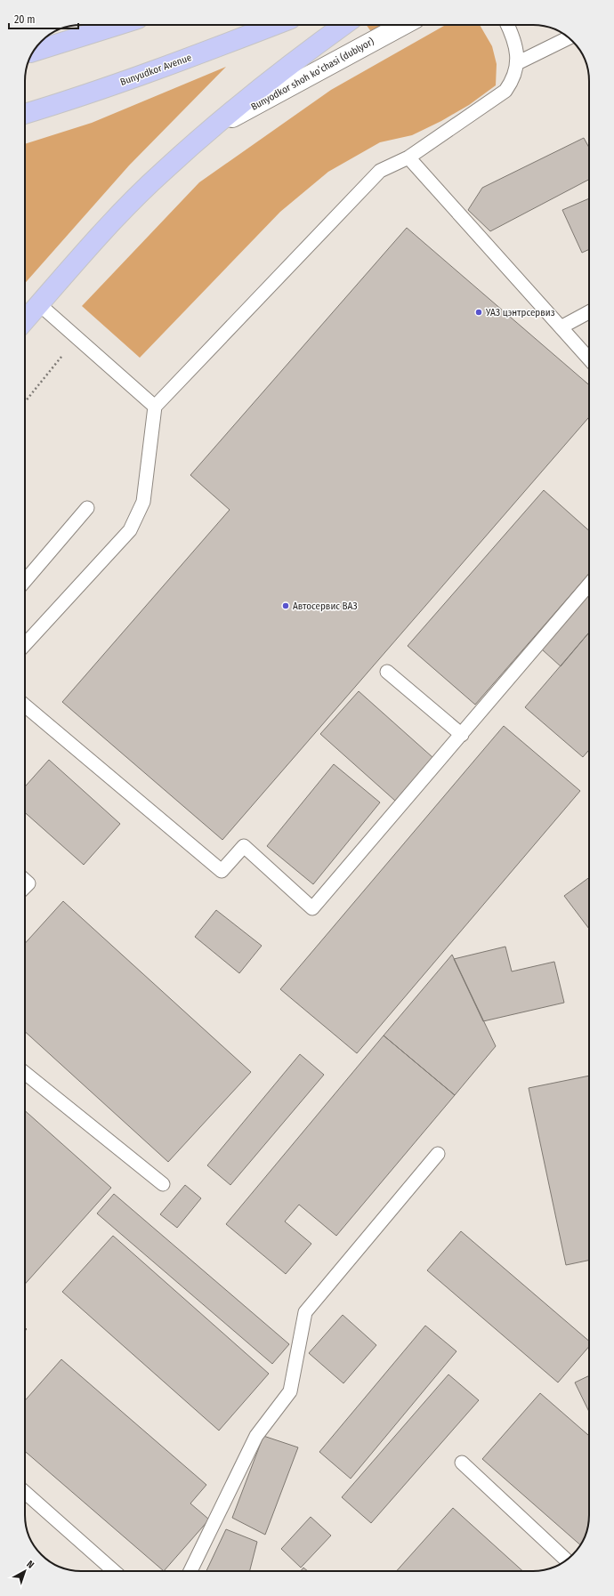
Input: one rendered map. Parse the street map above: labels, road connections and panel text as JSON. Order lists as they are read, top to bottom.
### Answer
{
  "streets": {
    "main road": ["Bunyudkor Avenue"],
    "street": ["Bunyodkor shoh koʻchasi (dublyor)"]
  },
  "places": ["УАЗ цэнтрсервиз", "Автосервис ВАЗ"],
  "scale_bar": "20 m",
  "north": "top right"
}
